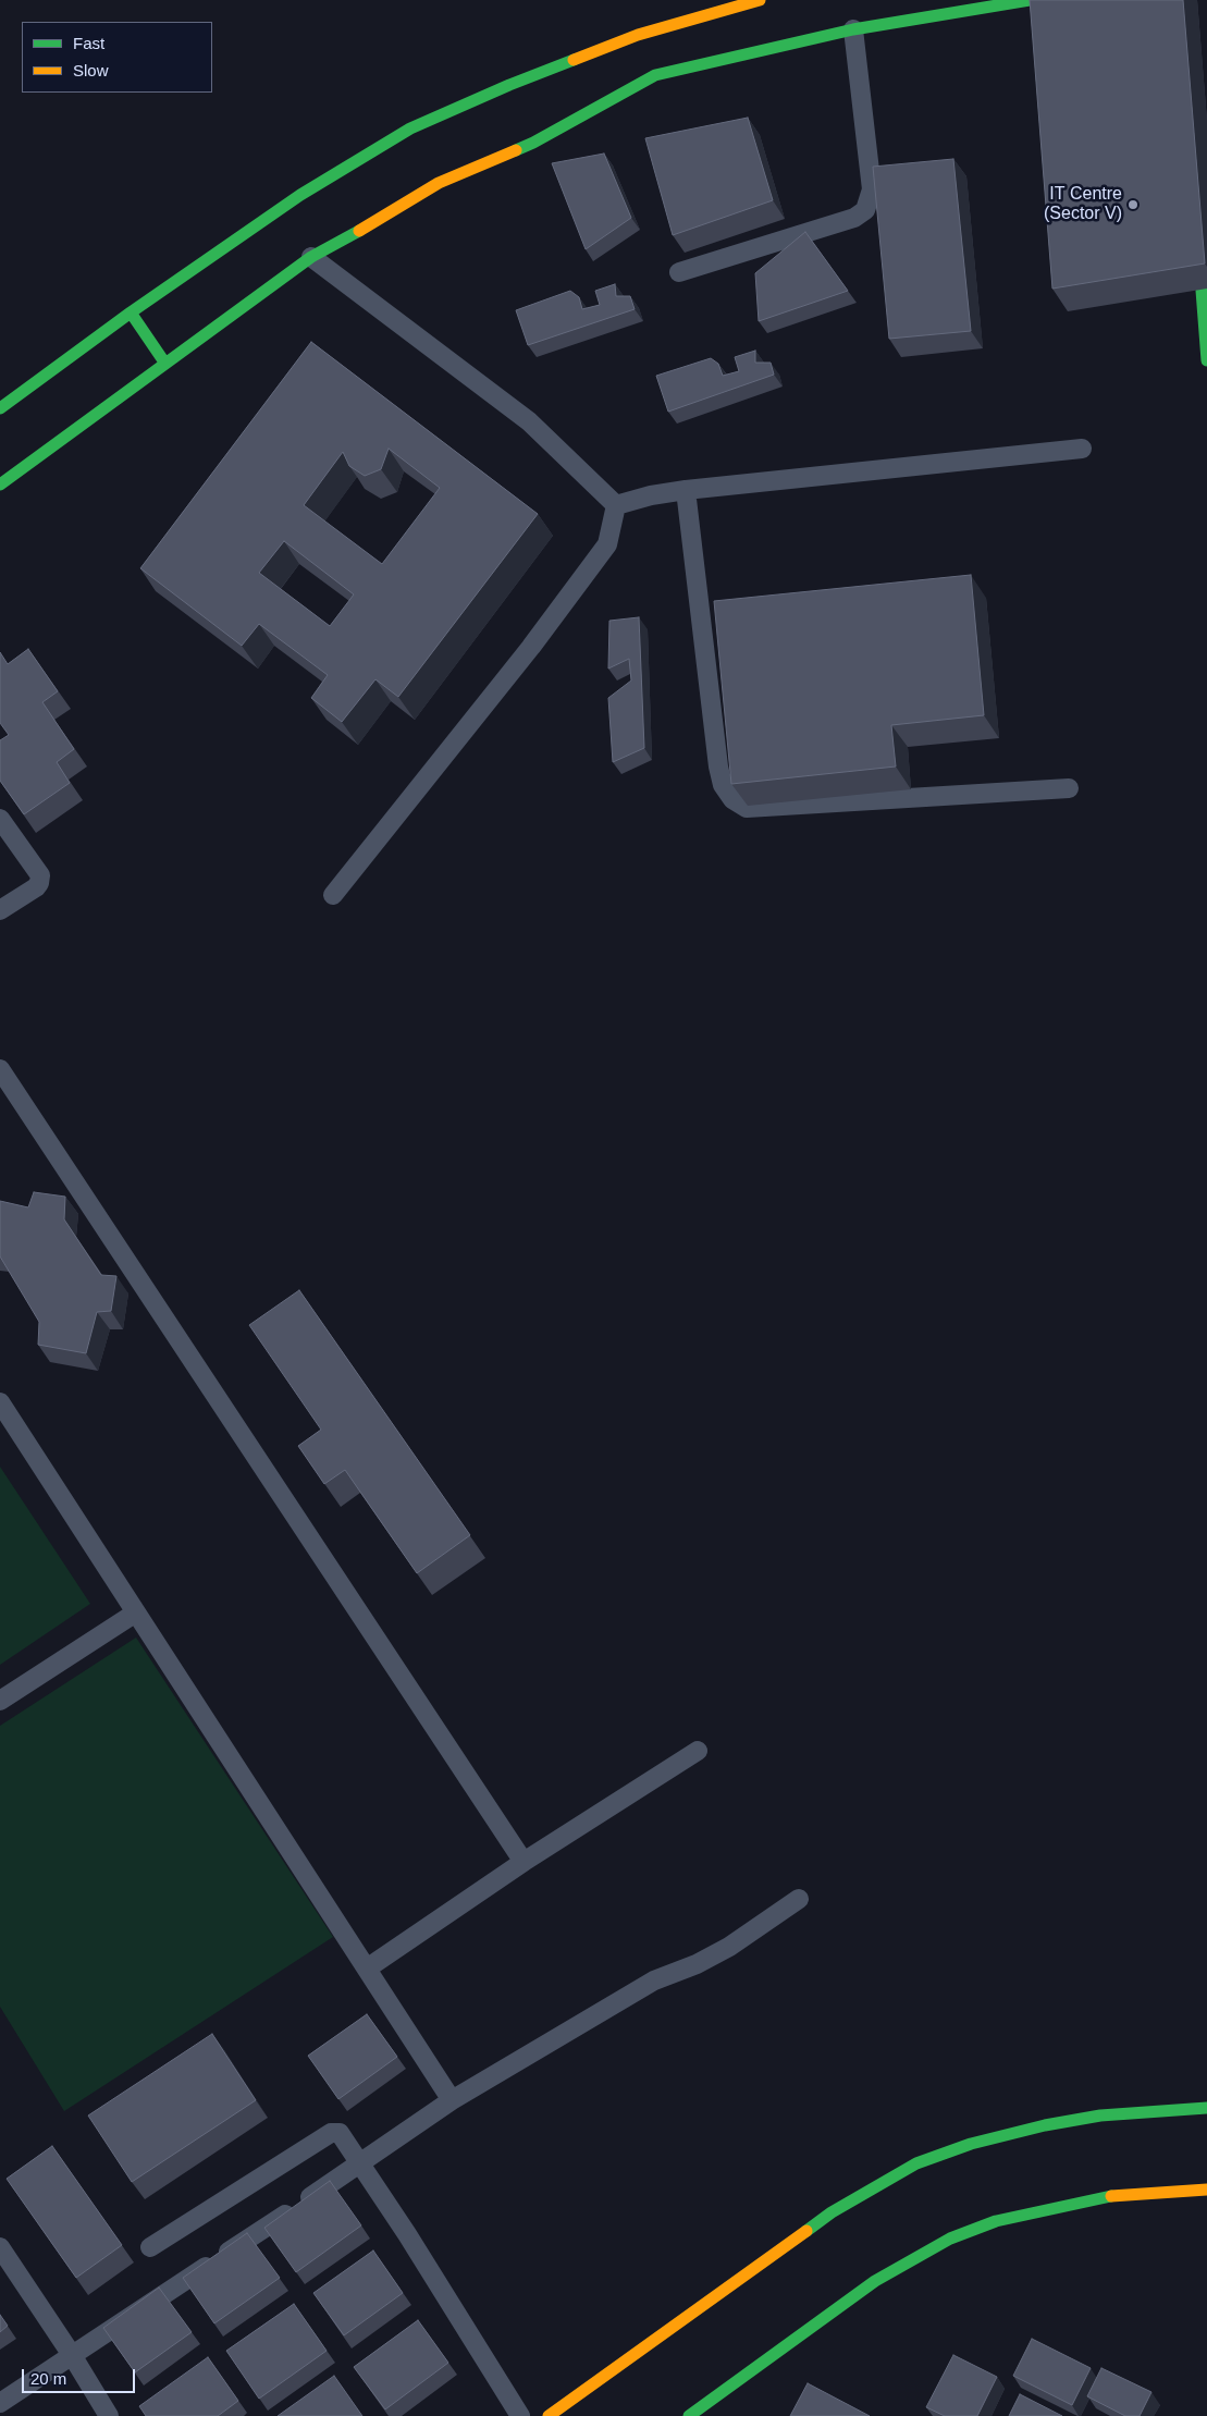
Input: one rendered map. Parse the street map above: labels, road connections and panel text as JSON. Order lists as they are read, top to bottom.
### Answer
{
  "places": ["IT Centre (Sector V)"],
  "legend": ["Fast", "Slow"],
  "scale_bar": "20 m"
}
